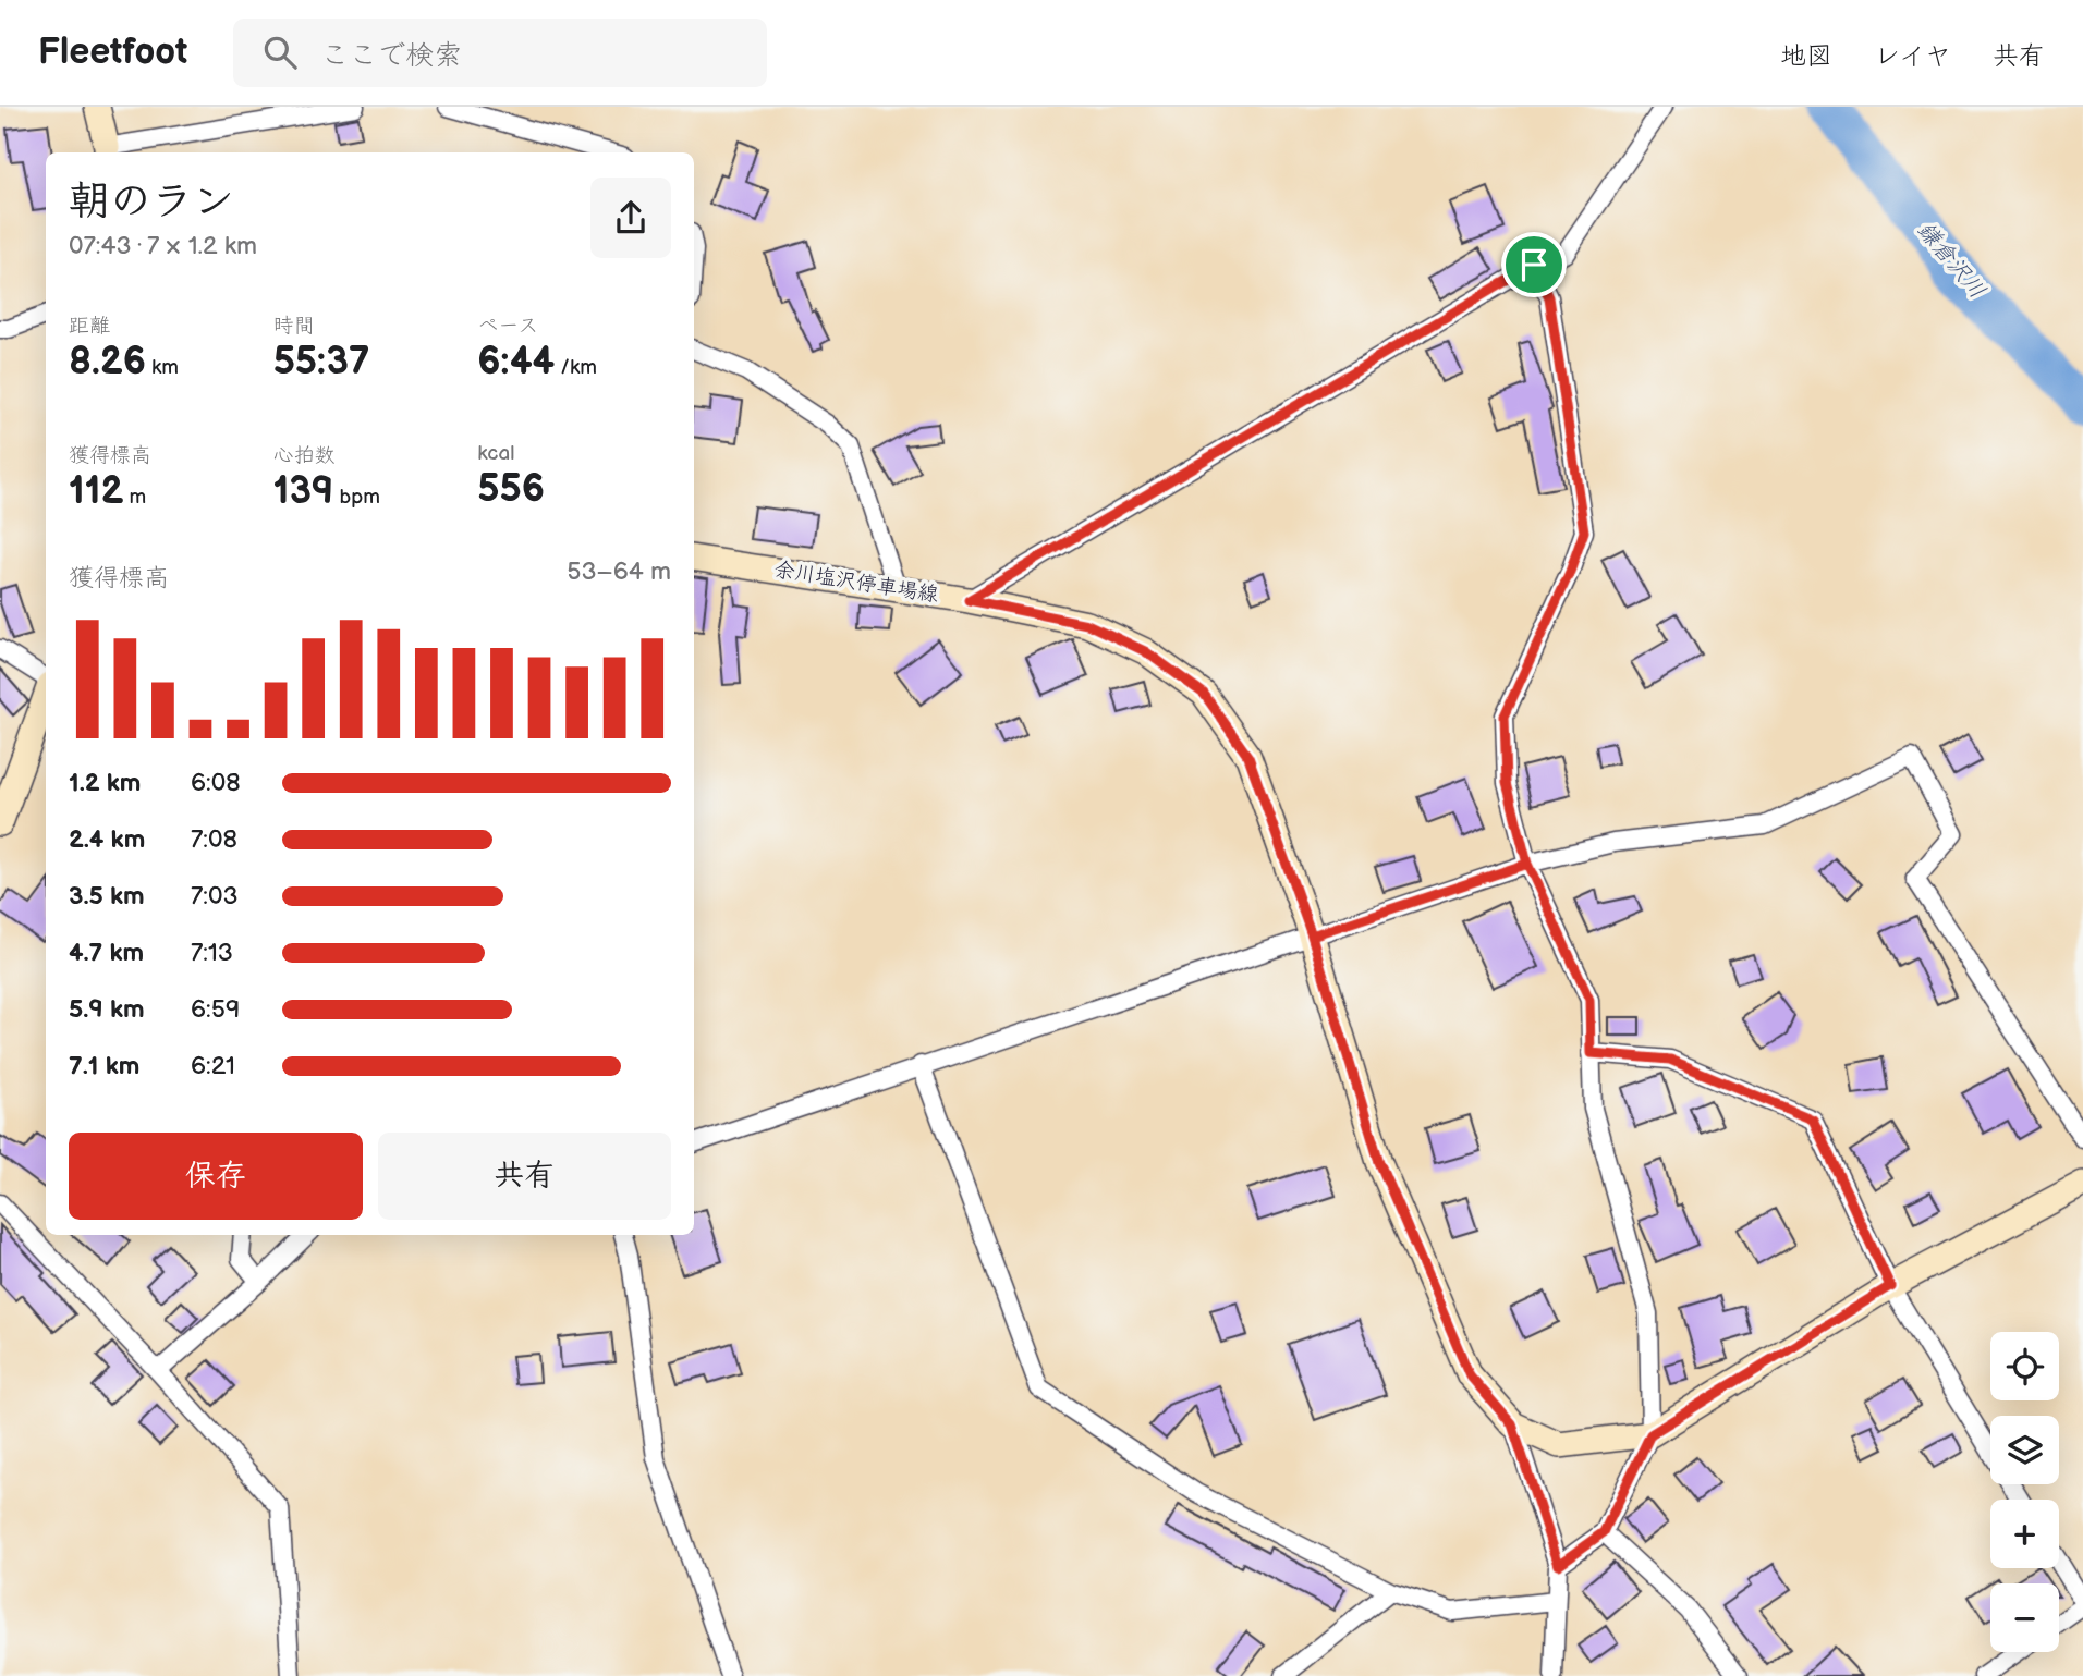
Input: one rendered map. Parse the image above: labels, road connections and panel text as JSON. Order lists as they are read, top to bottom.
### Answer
{
  "streets": {
    "main road": ["余川塩沢停車場線"]
  },
  "water": ["鎌倉沢川"],
  "page": {
    "header": "Fleetfoot",
    "search": "ここで検索",
    "nav": ["地図", "レイヤ", "共有"],
    "heading": ["朝のラン", "07:43 · 7 × 1.2 km"],
    "stats": [
      ["距離", "8.26 km"],
      ["時間", "55:37"],
      ["ペース", "6:44 /km"],
      ["獲得標高", "112 m"],
      ["心拍数", "139 bpm"],
      ["kcal", "556"]
    ],
    "chart": ["獲得標高", "53–64 m"],
    "list": [
      {
        "name": "1.2 km",
        "note": "6:08"
      },
      {
        "name": "2.4 km",
        "note": "7:08"
      },
      {
        "name": "3.5 km",
        "note": "7:03"
      },
      {
        "name": "4.7 km",
        "note": "7:13"
      },
      {
        "name": "5.9 km",
        "note": "6:59"
      },
      {
        "name": "7.1 km",
        "note": "6:21"
      }
    ],
    "buttons": ["保存", "共有"],
    "map_buttons": ["+", "−"]
  }
}
